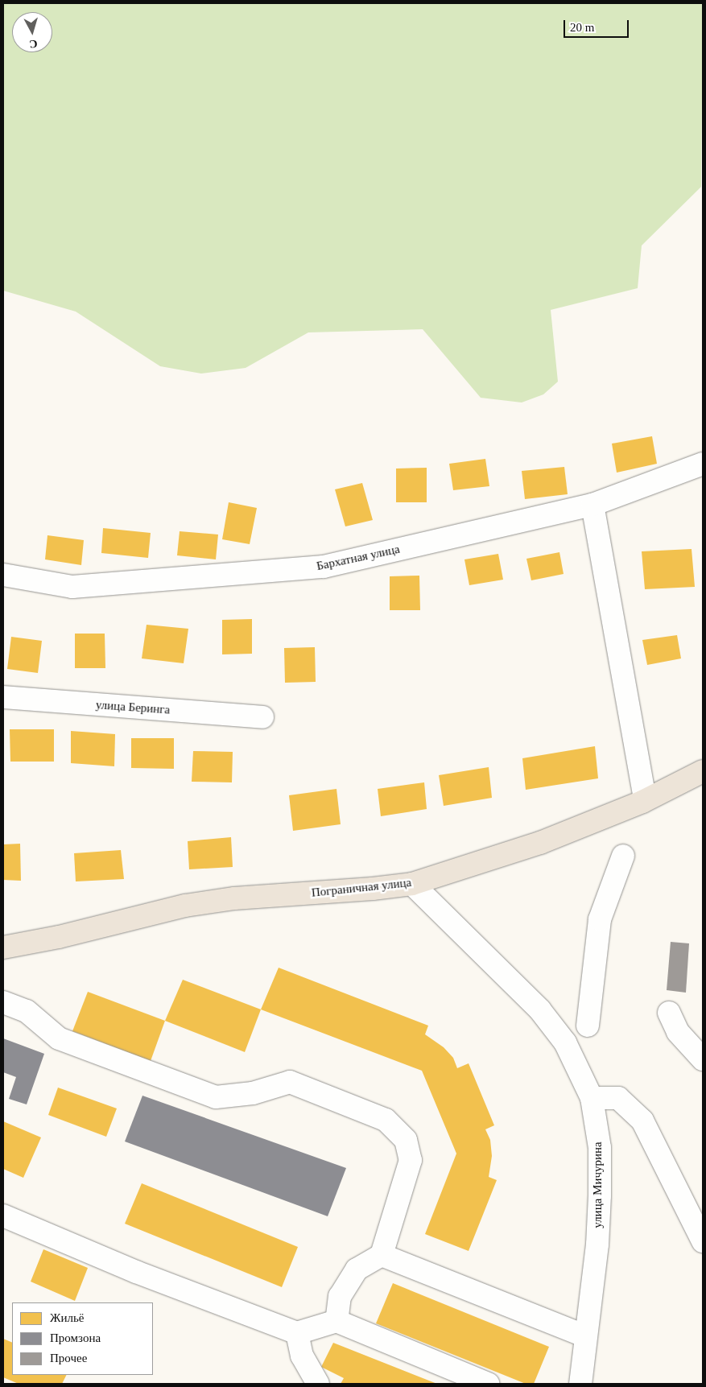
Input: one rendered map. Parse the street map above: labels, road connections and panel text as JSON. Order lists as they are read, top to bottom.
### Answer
{
  "streets": {
    "main road": ["Пограничная улица"],
    "street": ["Бархатная улица", "улица Беринга", "улица Мичурина"]
  },
  "crossings": [
    ["Пограничная улица", "улица Мичурина"]
  ],
  "legend": ["Жильё", "Промзона", "Прочее"],
  "scale_bar": "20 m",
  "north": "bottom"
}
